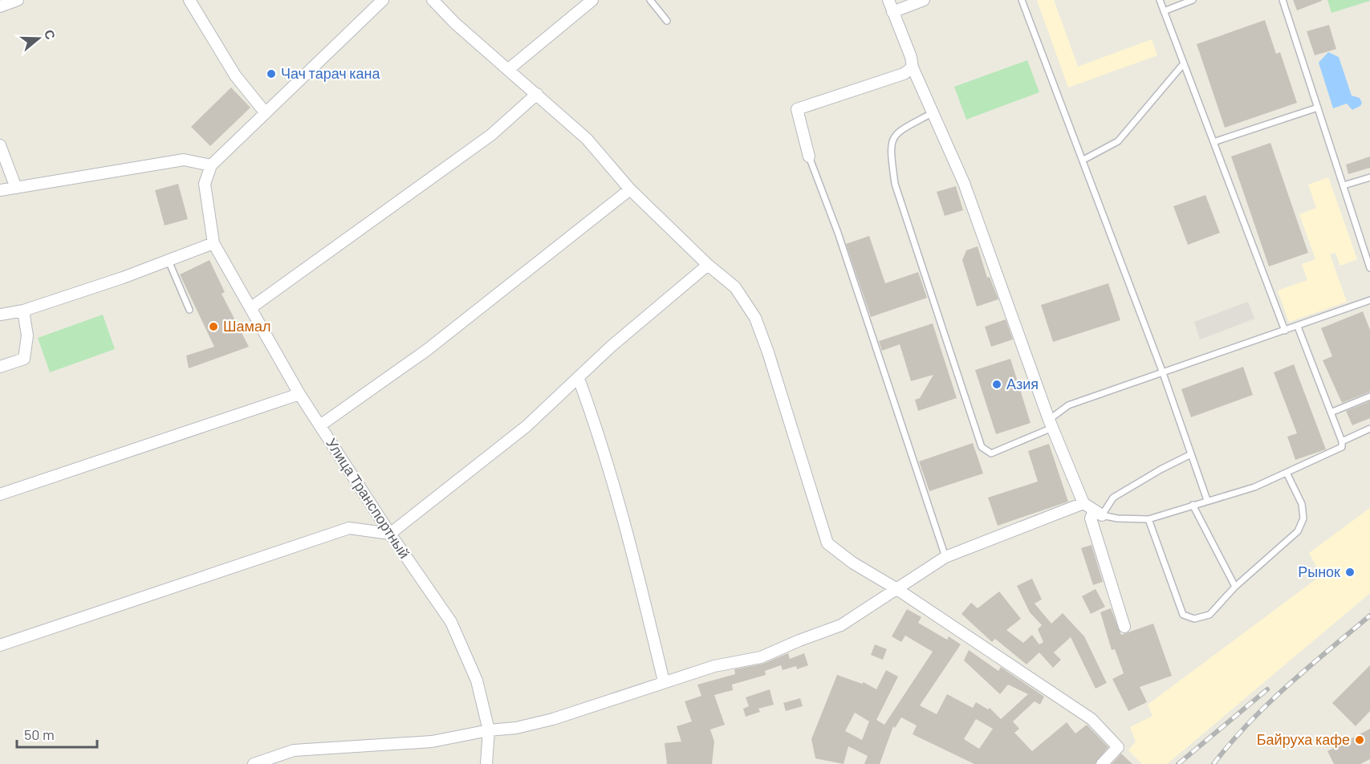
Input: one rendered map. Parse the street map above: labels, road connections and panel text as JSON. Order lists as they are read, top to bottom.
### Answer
{
  "streets": {
    "street": ["Улица Транспортный"]
  },
  "places": [
    "Чач тарач кана",
    "Шамал",
    "Азия",
    "Рынок",
    "Байруха кафе"
  ],
  "scale_bar": "50 m",
  "north": "right"
}
